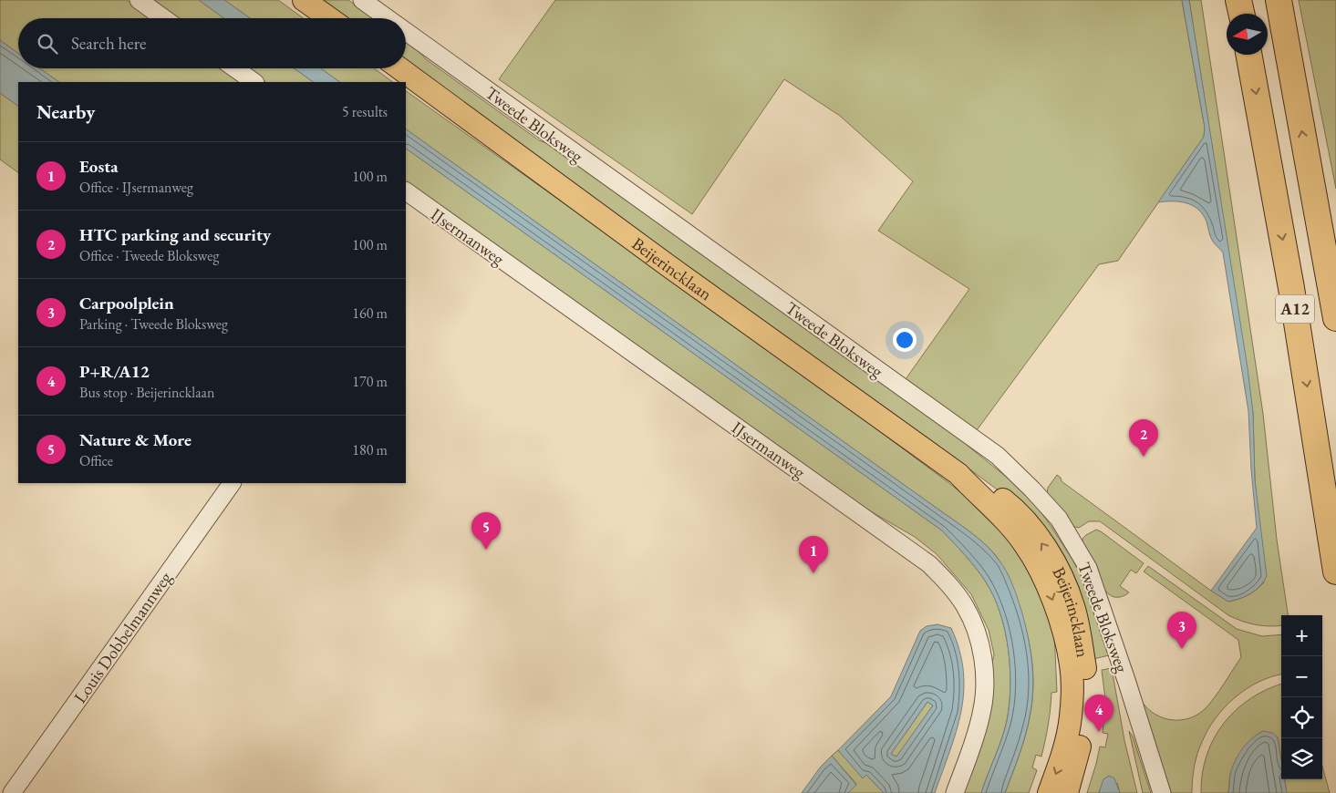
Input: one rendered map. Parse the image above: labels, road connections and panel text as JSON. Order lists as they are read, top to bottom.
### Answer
{
  "streets": {
    "highway": ["A12"],
    "main road": ["Beijerincklaan"],
    "street": ["Tweede Bloksweg", "IJsermanweg", "Louis Dobbelmannweg"]
  },
  "north": "left",
  "page": {
    "search": "Search here",
    "heading": ["Nearby", "5 results"],
    "list": [
      {
        "mark": "1",
        "name": "Eosta",
        "note": "Office · IJsermanweg",
        "value": "100 m"
      },
      {
        "mark": "2",
        "name": "HTC parking and security",
        "note": "Office · Tweede Bloksweg",
        "value": "100 m"
      },
      {
        "mark": "3",
        "name": "Carpoolplein",
        "note": "Parking · Tweede Bloksweg",
        "value": "160 m"
      },
      {
        "mark": "4",
        "name": "P+R/A12",
        "note": "Bus stop · Beijerincklaan",
        "value": "170 m"
      },
      {
        "mark": "5",
        "name": "Nature & More",
        "note": "Office",
        "value": "180 m"
      }
    ],
    "pins": [
      "2",
      "5",
      "1",
      "3",
      "4"
    ],
    "map_buttons": ["+", "−"]
  }
}
